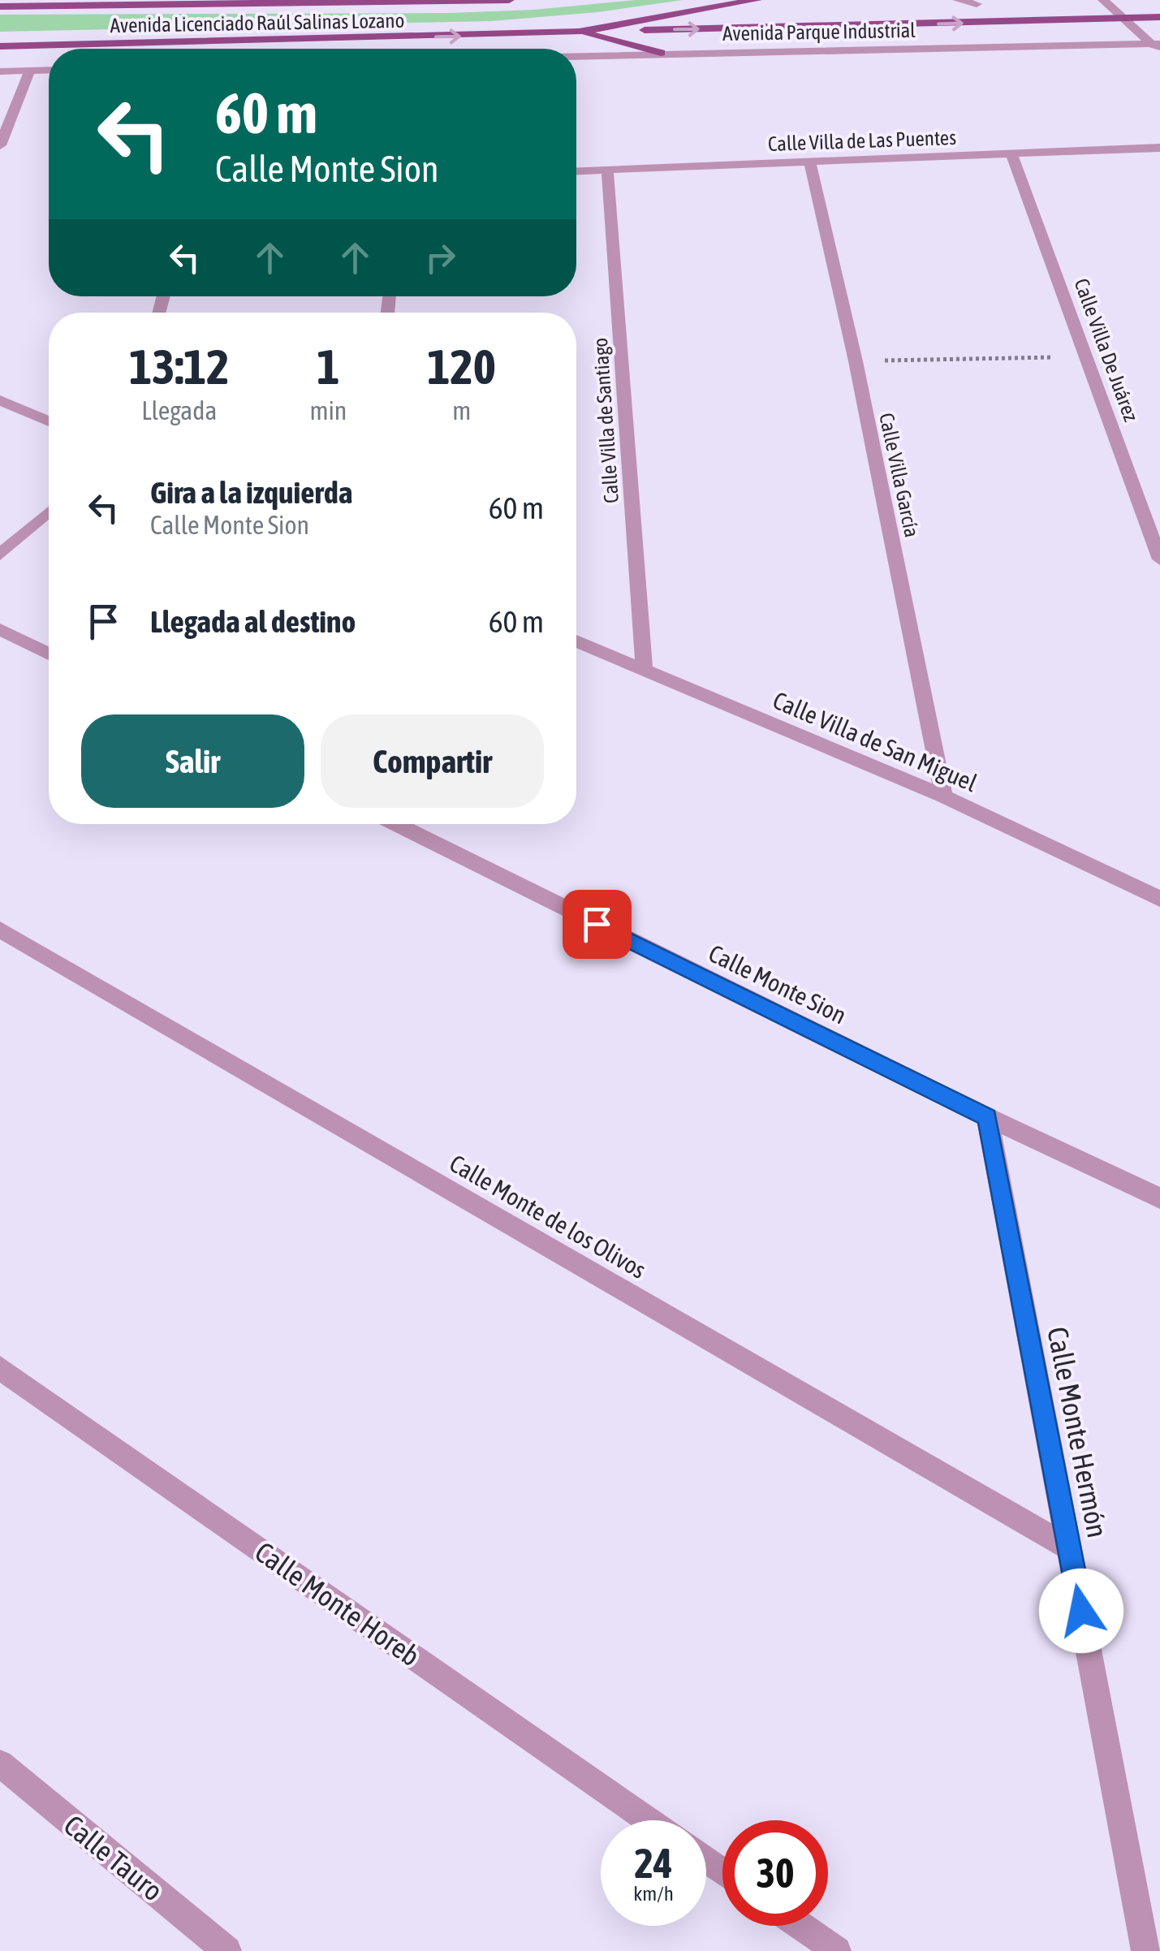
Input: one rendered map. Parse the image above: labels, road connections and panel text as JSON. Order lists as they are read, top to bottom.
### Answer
{
  "streets": {
    "main road": ["Avenida Licenciado Raúl Salinas Lozano"],
    "street": [
      "Avenida Parque Industrial",
      "Calle Villa de Las Puentes",
      "Calle Villa De Juárez",
      "Calle Villa de Santiago",
      "Calle Villa García",
      "Calle Villa de San Miguel",
      "Calle Monte Sion",
      "Calle Monte de los Olivos",
      "Calle Monte Hermón",
      "Calle Monte Horeb",
      "Calle Tauro"
    ]
  },
  "crossings": [
    ["Calle Villa de Las Puentes", "Calle Villa De Juárez"],
    ["Calle Villa de Las Puentes", "Calle Villa de Santiago"],
    ["Calle Villa de Las Puentes", "Calle Villa García"],
    ["Calle Villa de Santiago", "Calle Villa de San Miguel"],
    ["Calle Villa García", "Calle Villa de San Miguel"],
    ["Calle Monte Sion", "Calle Monte Hermón"],
    ["Calle Monte de los Olivos", "Calle Monte Hermón"]
  ],
  "page": {
    "turn": ["60 m", "Calle Monte Sion"],
    "eta": [
      "13:12",
      "Llegada",
      "1",
      "min",
      "120",
      "m"
    ],
    "list": [
      {
        "name": "Gira a la izquierda",
        "note": "Calle Monte Sion",
        "value": "60 m"
      },
      {
        "name": "Llegada al destino",
        "value": "60 m"
      }
    ],
    "buttons": ["Salir", "Compartir"],
    "speed": "24 km/h",
    "limit": "30"
  }
}
